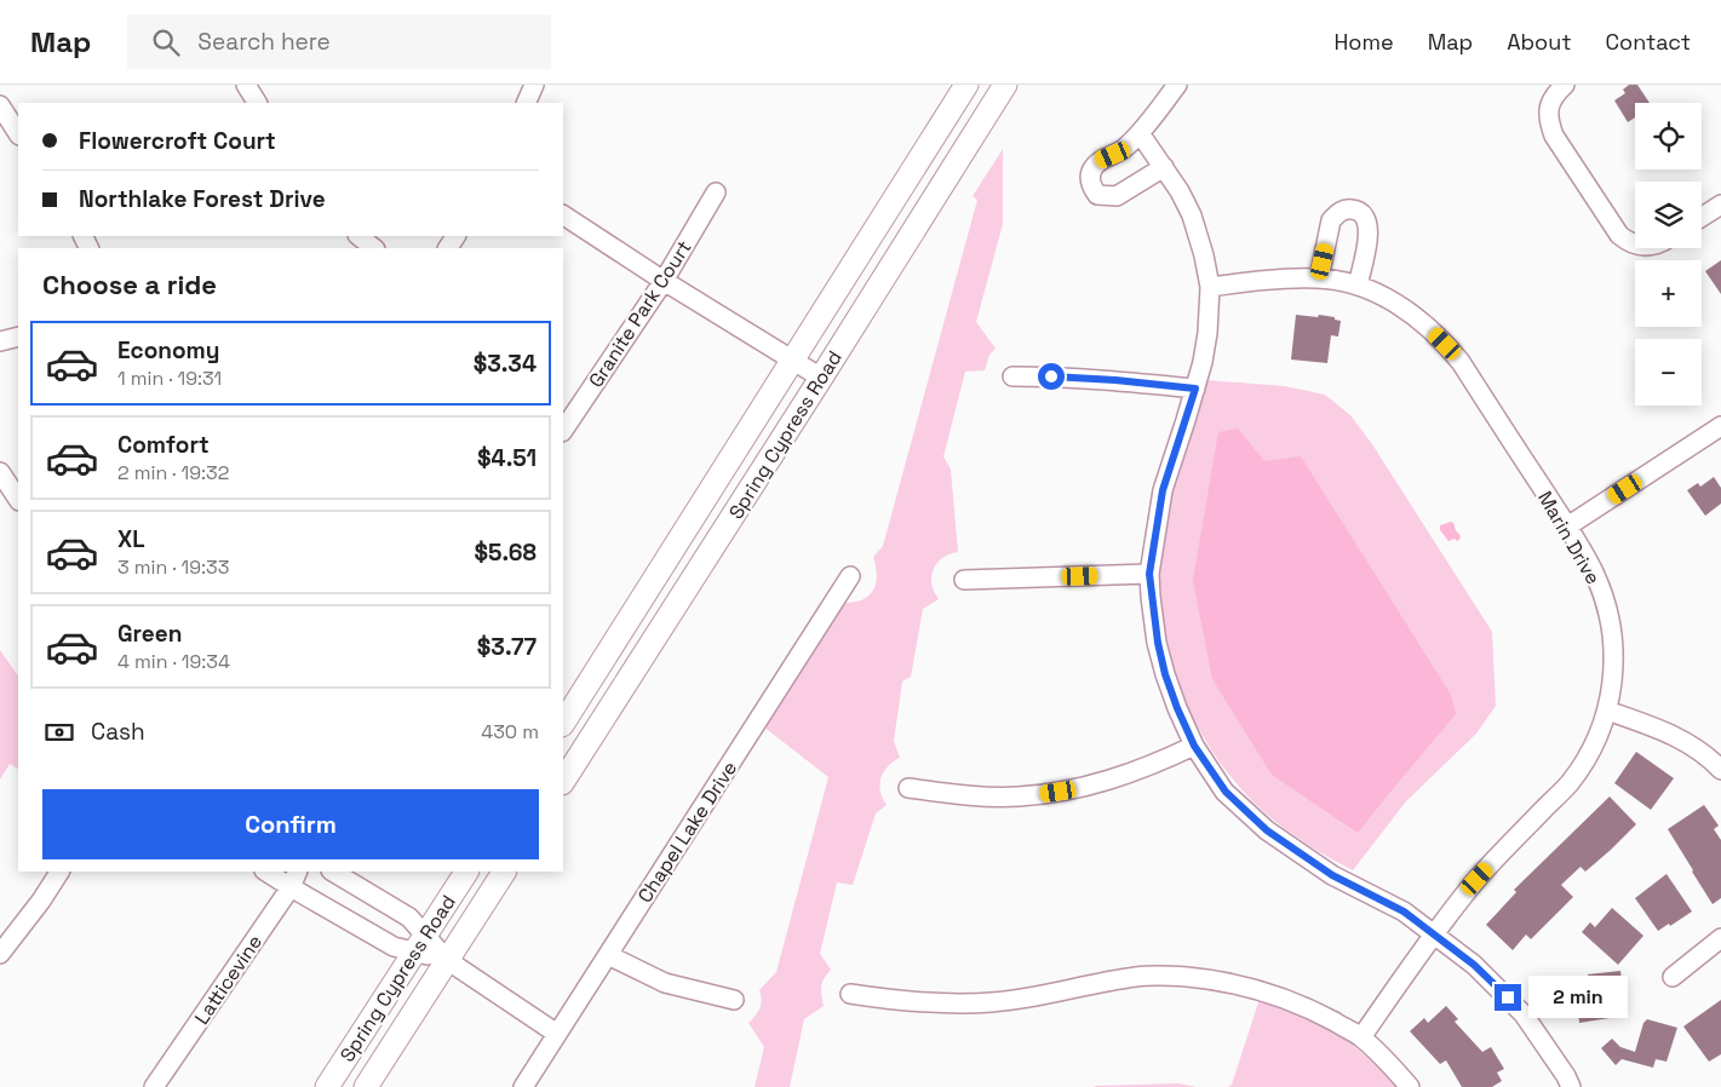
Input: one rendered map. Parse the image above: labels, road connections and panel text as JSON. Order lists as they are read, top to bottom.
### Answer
{
  "streets": {
    "main road": ["Spring Cypress Road"],
    "street": [
      "Granite Park Court",
      "Marin Drive",
      "Chapel Lake Drive",
      "Latticevine"
    ]
  },
  "page": {
    "header": "Map",
    "search": "Search here",
    "nav": [
      "Home",
      "Map",
      "About",
      "Contact"
    ],
    "map_buttons": ["+", "−"],
    "banner": ["Flowercroft Court", "Northlake Forest Drive"],
    "heading": "Choose a ride",
    "list": [
      {
        "name": "Economy",
        "note": "1 min · 19:31",
        "value": "$3.34"
      },
      {
        "name": "Comfort",
        "note": "2 min · 19:32",
        "value": "$4.51"
      },
      {
        "name": "XL",
        "note": "3 min · 19:33",
        "value": "$5.68"
      },
      {
        "name": "Green",
        "note": "4 min · 19:34",
        "value": "$3.77"
      }
    ],
    "pay": ["Cash", "430 m"],
    "buttons": "Confirm",
    "bubble": "2 min"
  }
}
